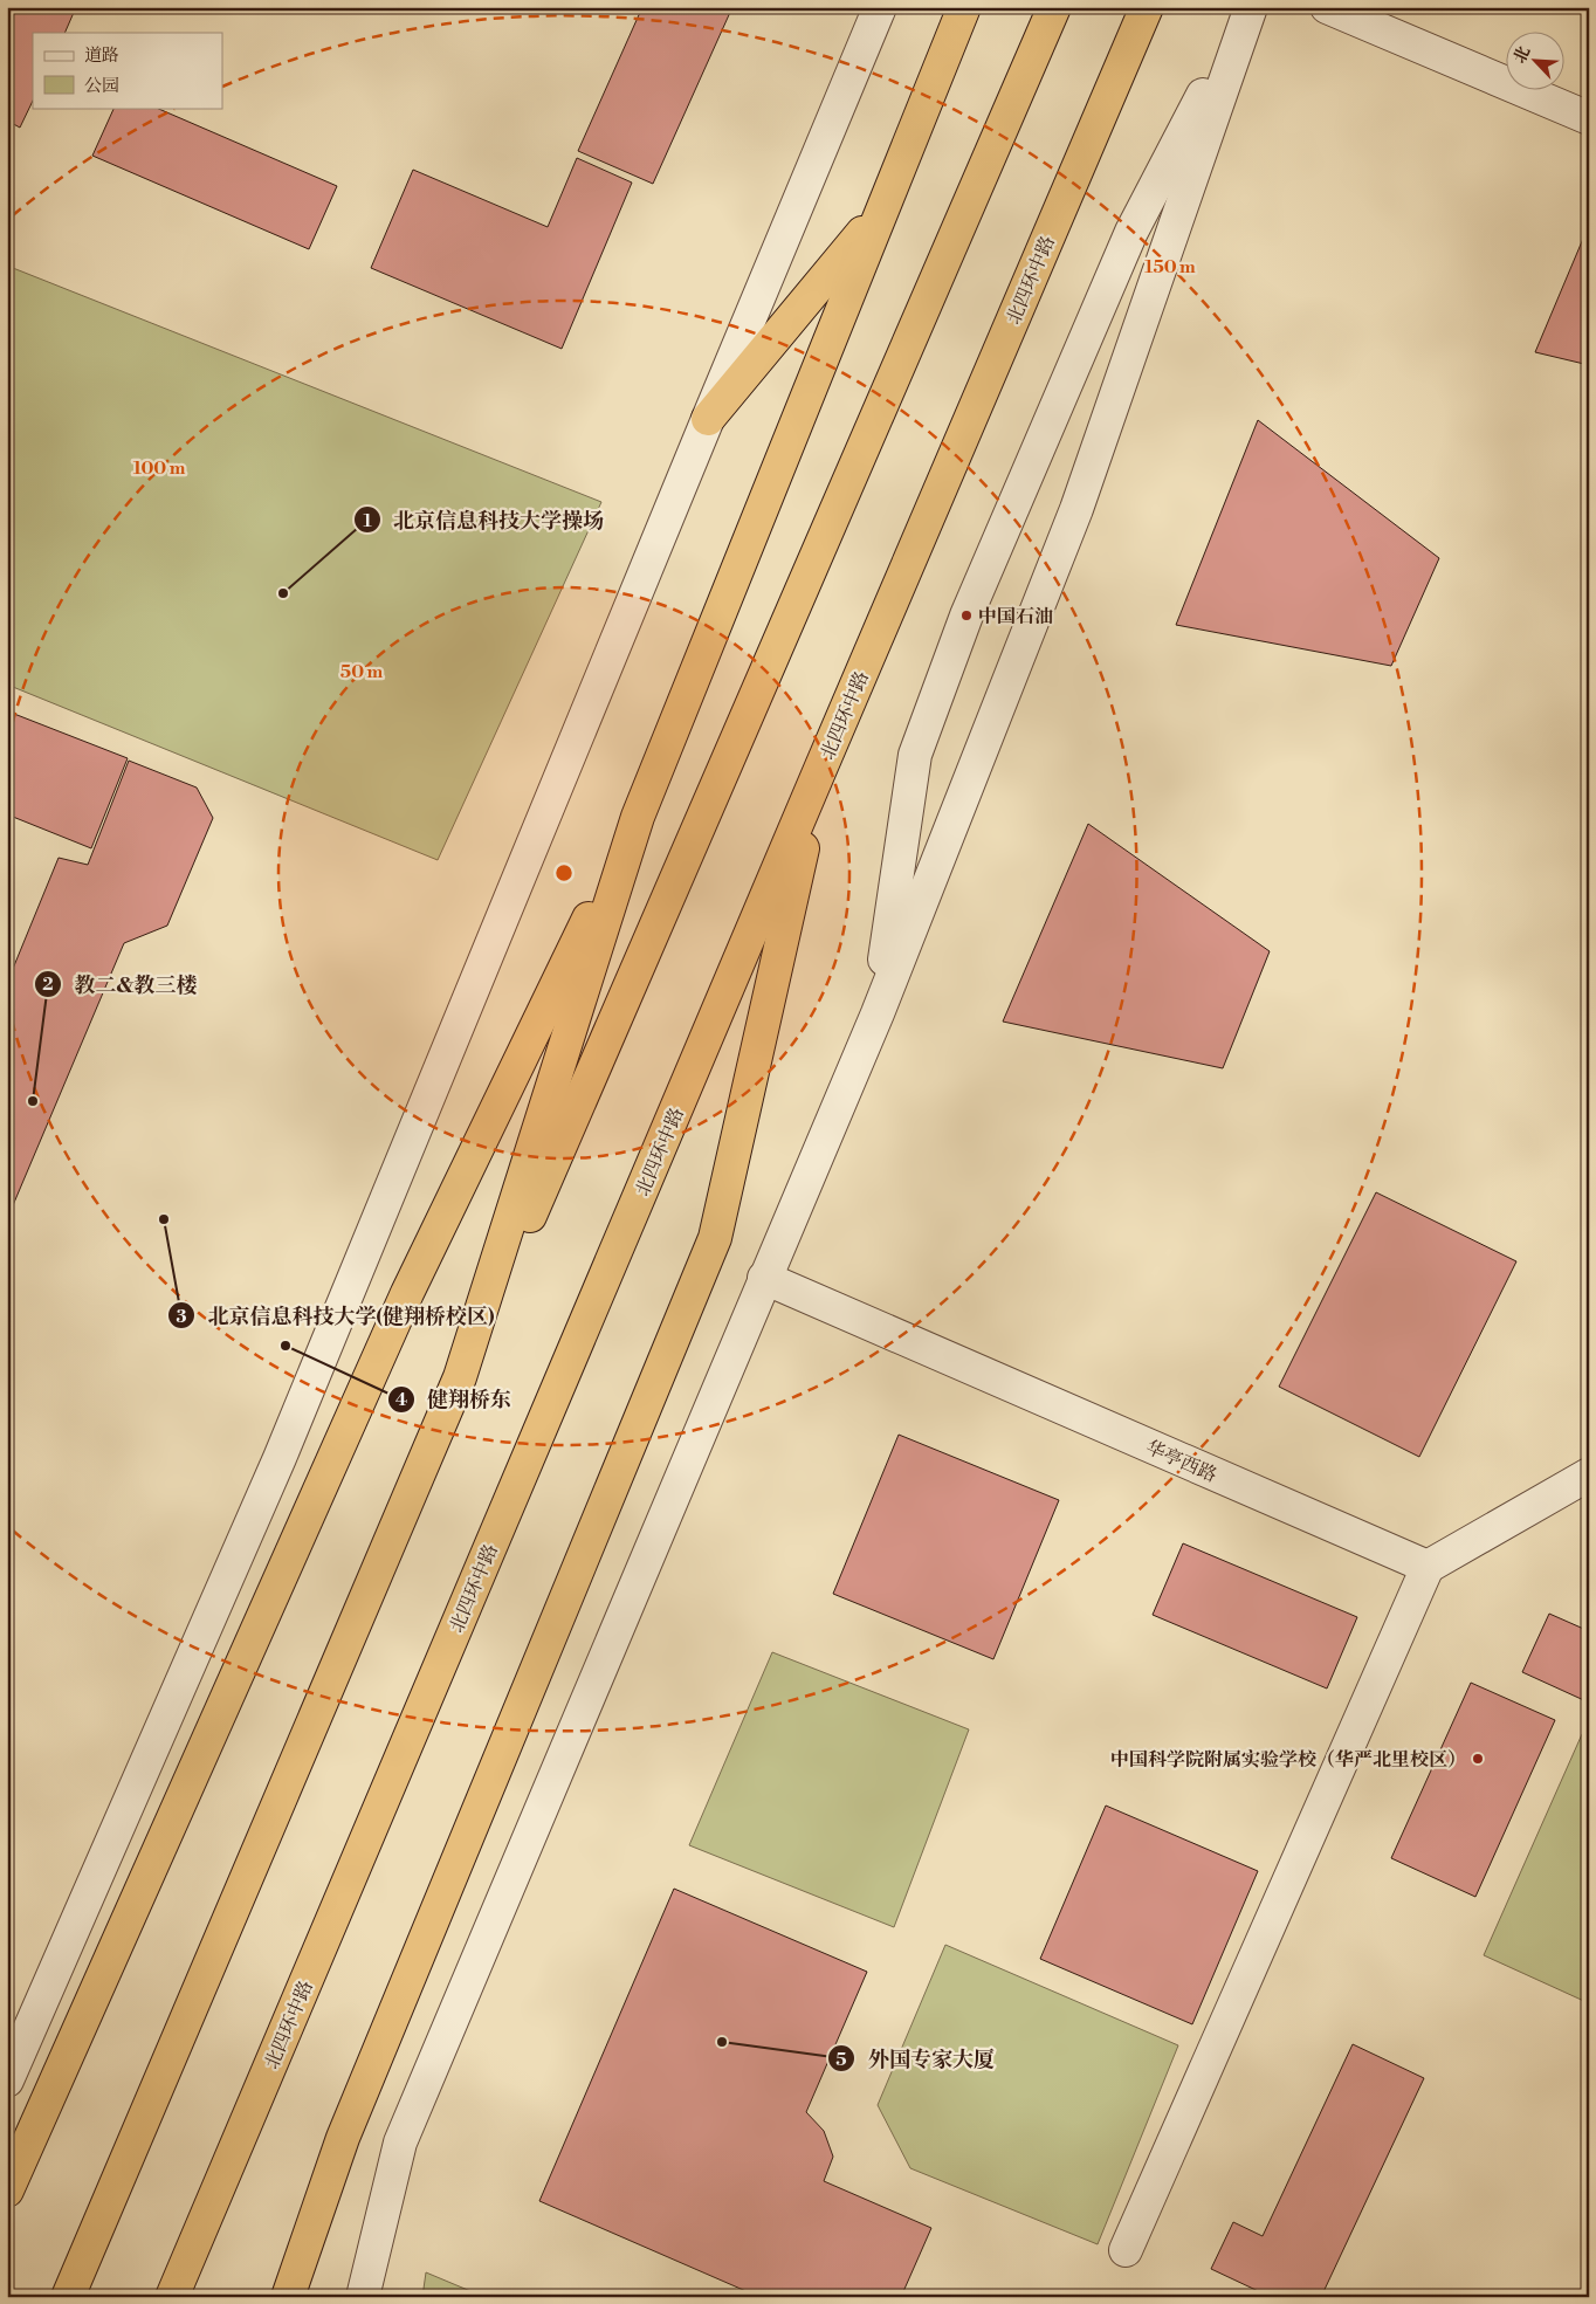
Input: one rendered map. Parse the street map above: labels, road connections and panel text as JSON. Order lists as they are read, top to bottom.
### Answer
{
  "streets": {
    "highway": ["北四环中路"],
    "street": ["华亭西路"]
  },
  "places": [
    "北京信息科技大学操场",
    "中国石油",
    "教二&教三楼",
    "北京信息科技大学(健翔桥校区)",
    "健翔桥东",
    "中国科学院附属实验学校（华严北里校区）",
    "外国专家大厦"
  ],
  "legend": ["道路", "公园"],
  "north": "top left",
  "rings": ["150 m", "100 m", "50 m"]
}
